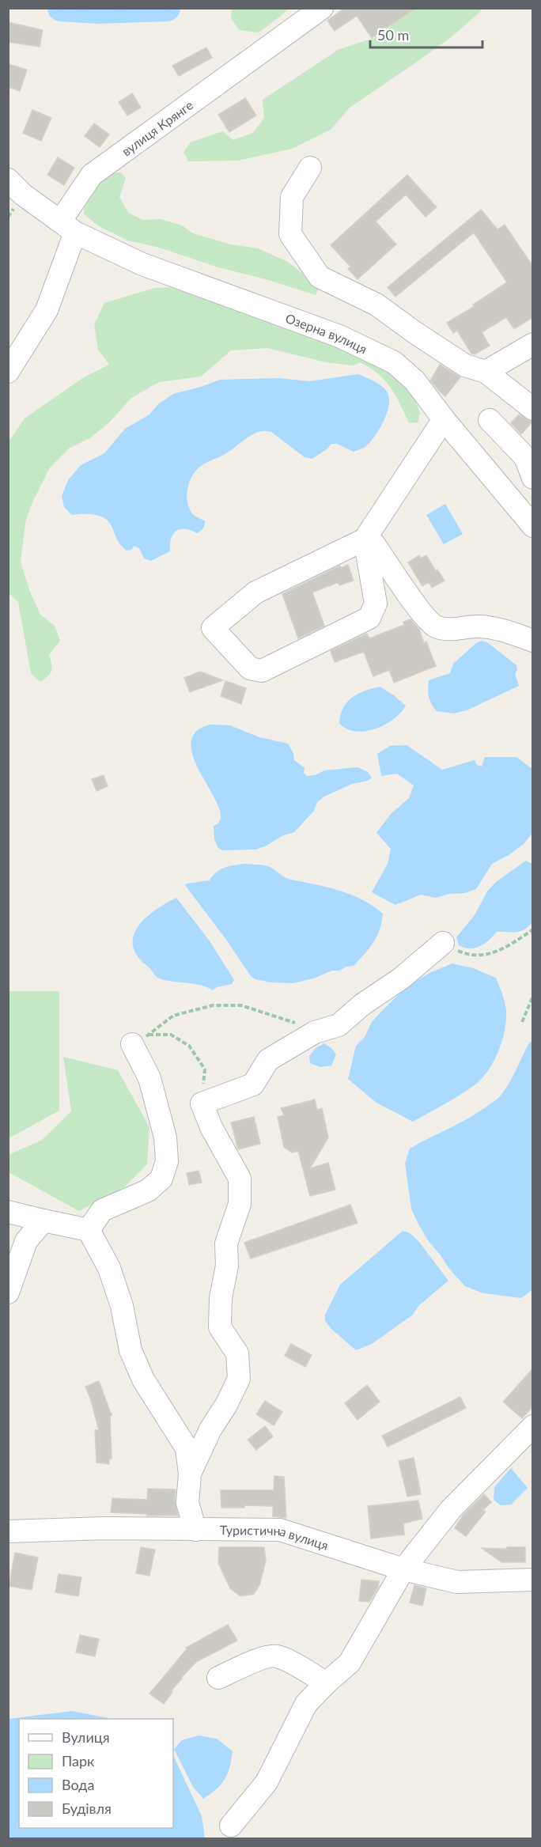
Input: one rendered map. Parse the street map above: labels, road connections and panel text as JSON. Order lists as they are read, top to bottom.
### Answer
{
  "streets": {
    "street": ["вулиця Крянге", "Озерна вулиця", "Туристична вулиця"]
  },
  "crossings": [
    ["вулиця Крянге", "Озерна вулиця"]
  ],
  "legend": [
    "Вулиця",
    "Парк",
    "Вода",
    "Будівля"
  ],
  "scale_bar": "50 m"
}
